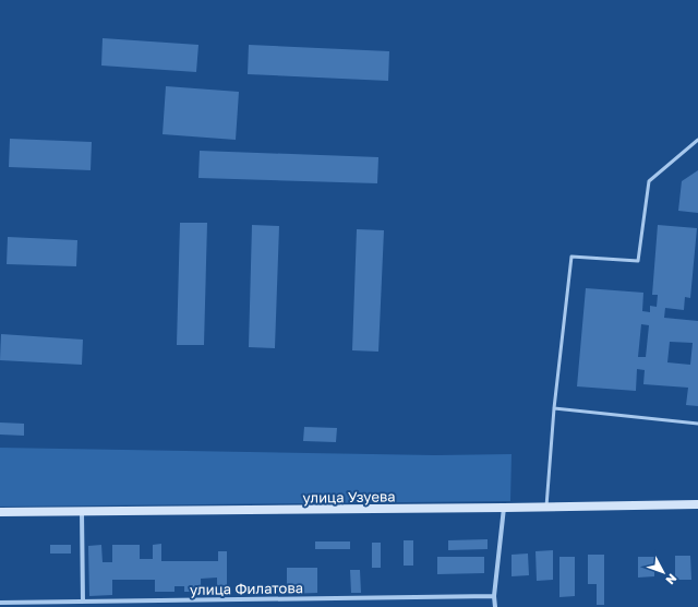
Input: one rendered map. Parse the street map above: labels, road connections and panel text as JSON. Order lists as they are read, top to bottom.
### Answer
{
  "streets": {
    "main road": ["улица Узуева"],
    "street": ["улица Филатова"]
  },
  "north": "bottom right"
}
